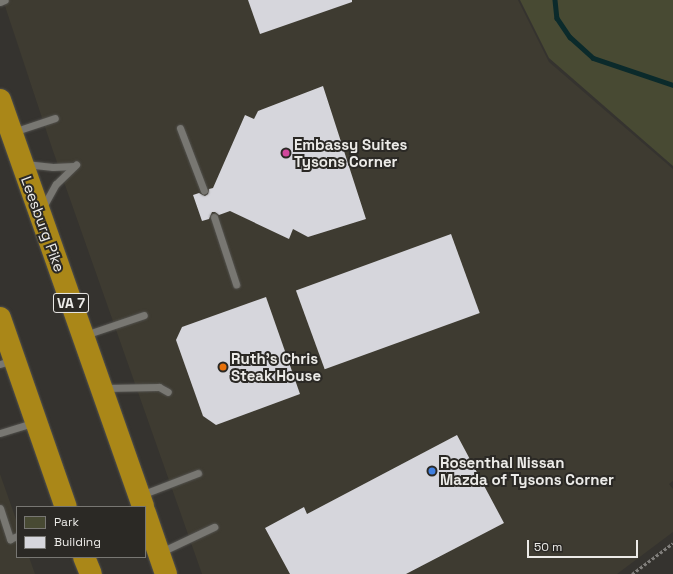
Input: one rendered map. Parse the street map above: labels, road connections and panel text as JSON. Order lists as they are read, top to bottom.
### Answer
{
  "streets": {
    "highway": ["Leesburg Pike", "VA 7"]
  },
  "places": ["Embassy Suites Tysons Corner", "Ruth's Chris Steak House", "Rosenthal Nissan Mazda of Tysons Corner"],
  "legend": ["Park", "Building"],
  "scale_bar": "50 m"
}
